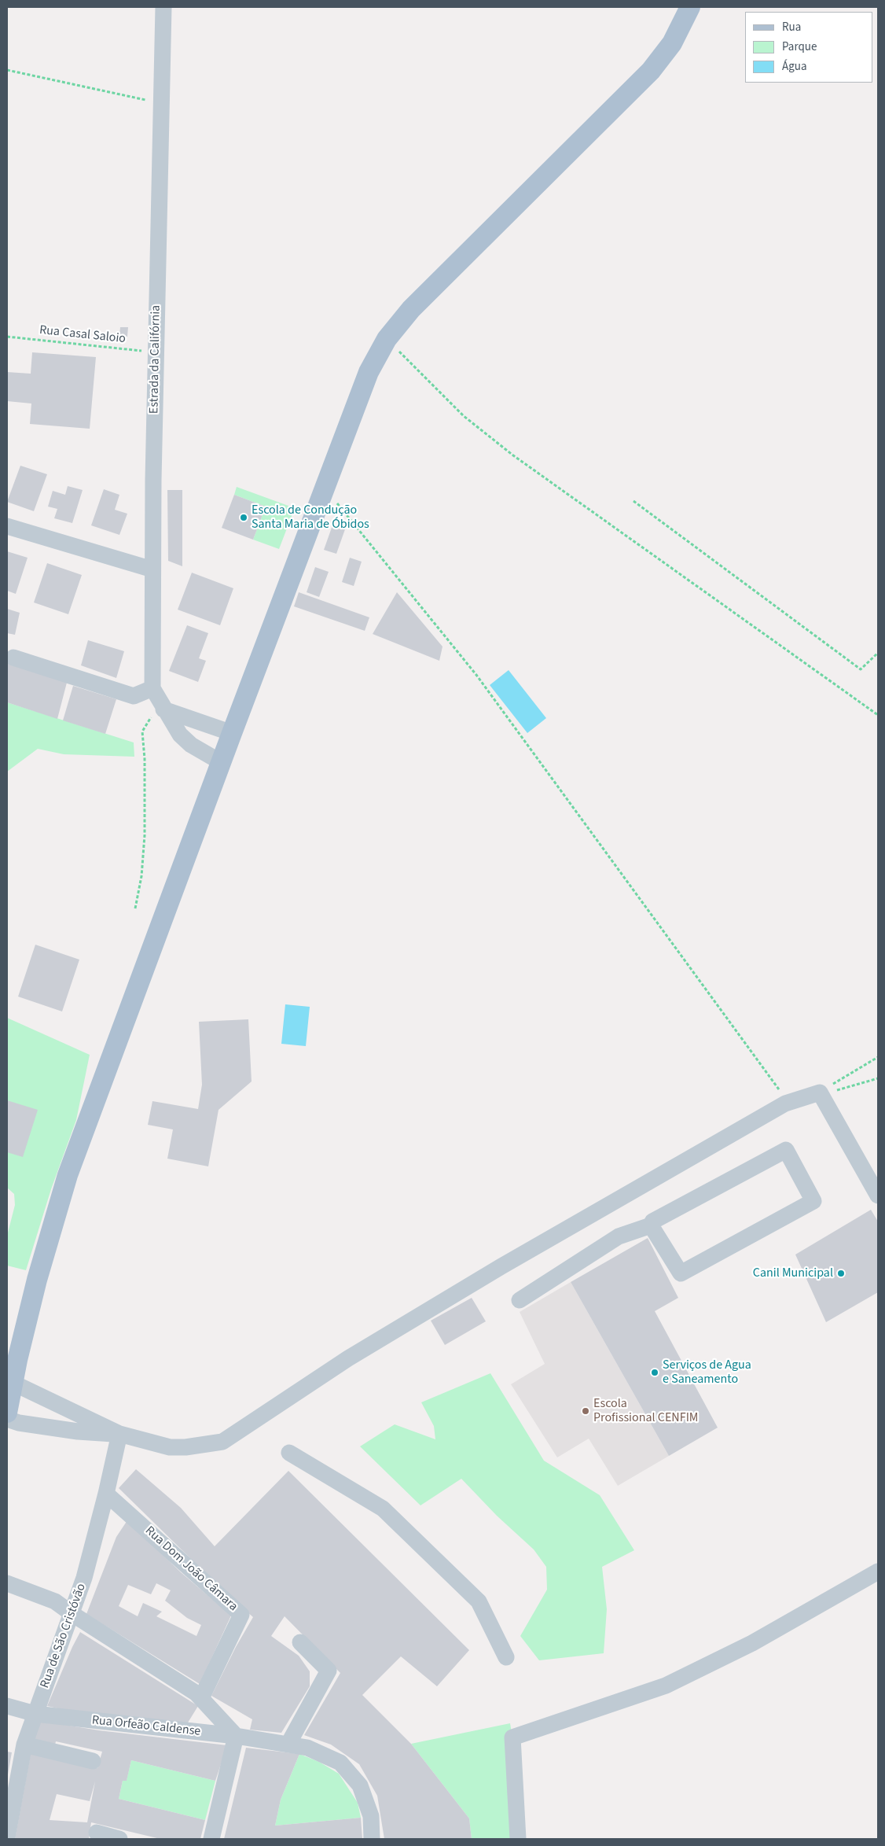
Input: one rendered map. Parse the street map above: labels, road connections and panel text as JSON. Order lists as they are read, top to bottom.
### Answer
{
  "streets": {
    "street": [
      "Estrada da Califórnia",
      "Rua Dom João Câmara",
      "Rua de São Cristóvão",
      "Rua Orfeão Caldense"
    ],
    "path": ["Rua Casal Saloio"]
  },
  "crossings": [
    ["Rua Casal Saloio", "Estrada da Califórnia"],
    ["Rua Dom João Câmara", "Rua de São Cristóvão"],
    ["Rua Dom João Câmara", "Rua Orfeão Caldense"],
    ["Rua de São Cristóvão", "Rua Orfeão Caldense"]
  ],
  "places": [
    "Escola de Condução Santa Maria de Óbidos",
    "Canil Municipal",
    "Serviços de Agua e Saneamento",
    "Escola Profissional CENFIM"
  ],
  "legend": ["Rua", "Parque", "Água"]
}
